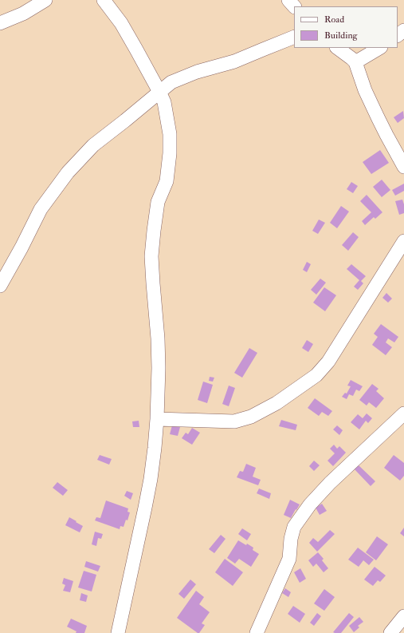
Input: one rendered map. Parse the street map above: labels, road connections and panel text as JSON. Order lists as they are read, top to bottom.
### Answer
{
  "legend": ["Road", "Building"]
}
